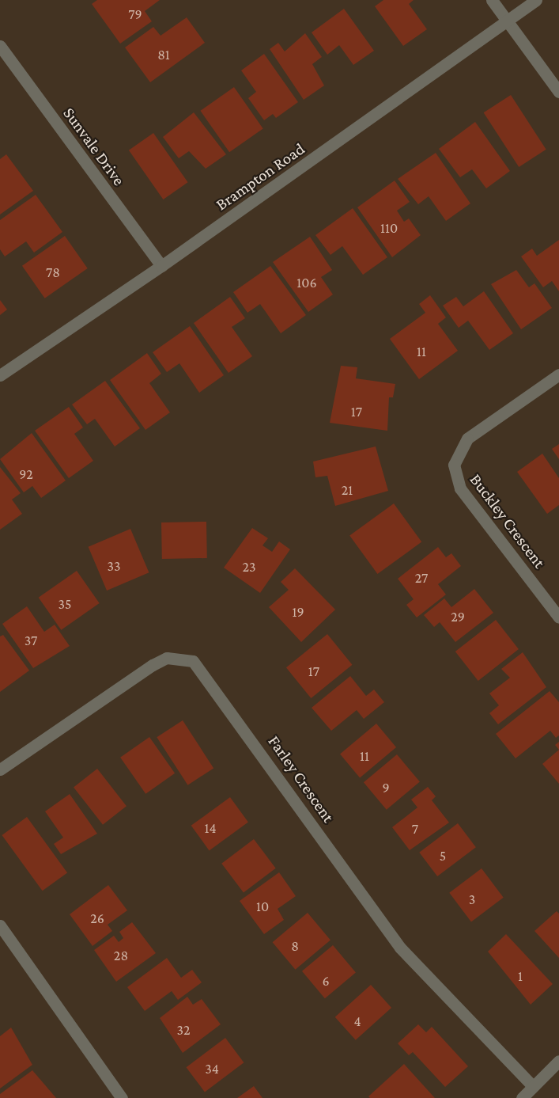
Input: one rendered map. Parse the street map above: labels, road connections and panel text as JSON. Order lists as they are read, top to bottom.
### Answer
{
  "streets": {
    "street": [
      "Sunvale Drive",
      "Brampton Road",
      "Buckley Crescent",
      "Farley Crescent"
    ]
  },
  "crossings": [
    ["Sunvale Drive", "Brampton Road"]
  ],
  "house_numbers": [
    "79",
    "81",
    "110",
    "78",
    "106",
    "11",
    "17",
    "92",
    "21",
    "33",
    "23",
    "27",
    "35",
    "19",
    "29",
    "37",
    "17",
    "11",
    "9",
    "14",
    "7",
    "5",
    "3",
    "10",
    "26",
    "8",
    "28",
    "1",
    "6",
    "4",
    "32",
    "34"
  ]
}
